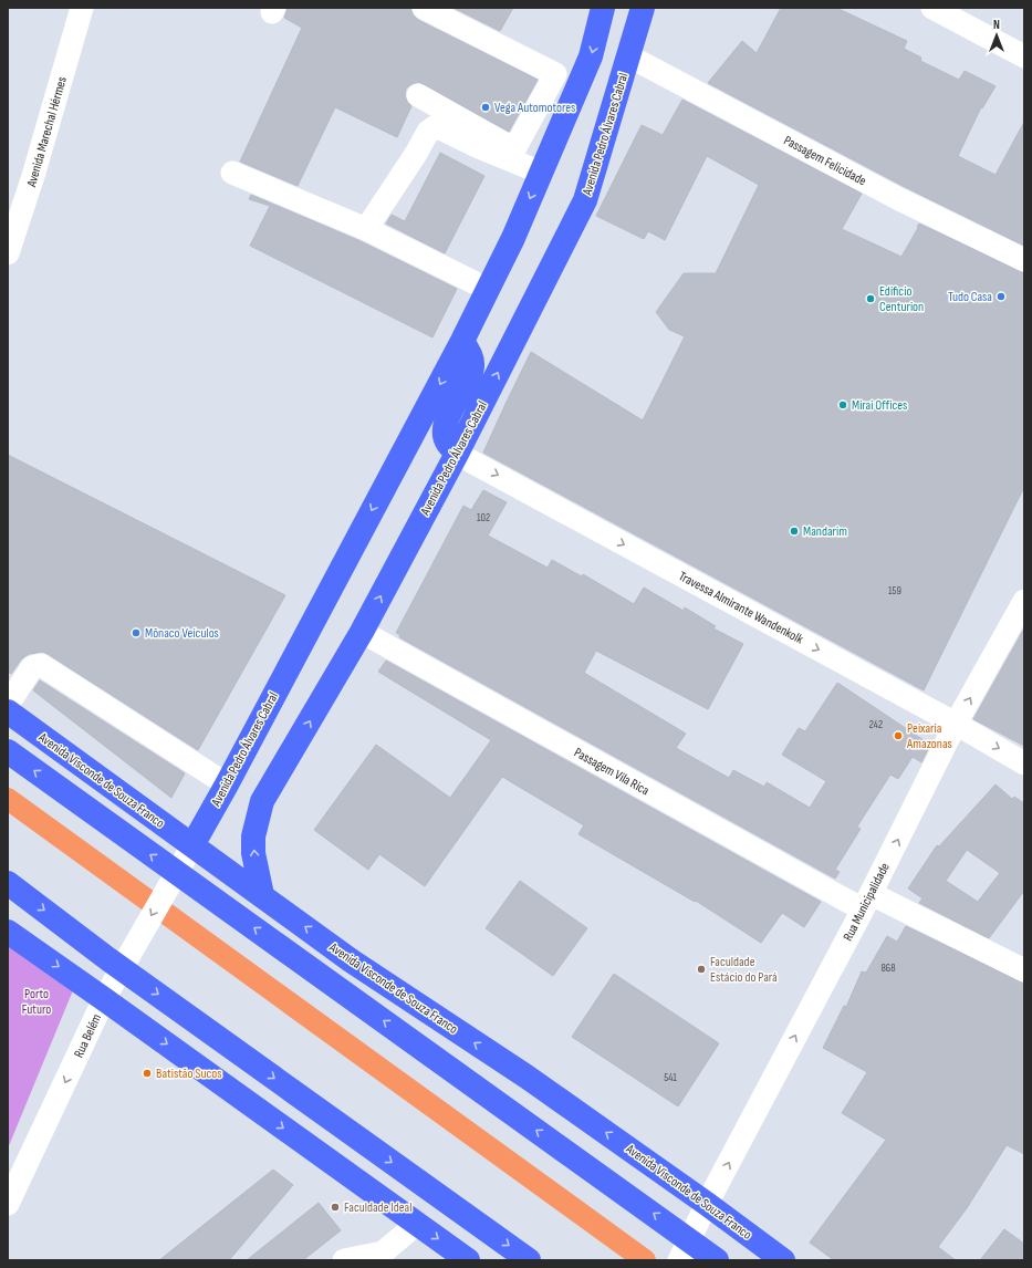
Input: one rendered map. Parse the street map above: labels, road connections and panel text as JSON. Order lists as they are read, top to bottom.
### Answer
{
  "streets": {
    "main road": ["Avenida Pedro Álvares Cabral", "Avenida Visconde de Souza Franco"],
    "street": [
      "Avenida Marechal Hérmes",
      "Passagem Felicidade",
      "Travessa Almirante Wandenkolk",
      "Passagem Vila Rica",
      "Rua Municipalidade",
      "Rua Belém"
    ]
  },
  "crossings": [
    ["Avenida Pedro Álvares Cabral", "Passagem Felicidade"],
    ["Avenida Pedro Álvares Cabral", "Travessa Almirante Wandenkolk"],
    ["Avenida Pedro Álvares Cabral", "Passagem Vila Rica"],
    ["Avenida Pedro Álvares Cabral", "Avenida Visconde de Souza Franco"],
    ["Avenida Pedro Álvares Cabral", "Rua Belém"],
    ["Travessa Almirante Wandenkolk", "Rua Municipalidade"],
    ["Passagem Vila Rica", "Rua Municipalidade"],
    ["Avenida Visconde de Souza Franco", "Rua Municipalidade"],
    ["Avenida Visconde de Souza Franco", "Rua Belém"]
  ],
  "one_way": ["Travessa Almirante Wandenkolk", "Rua Municipalidade", "Rua Belém"],
  "parks": ["Porto Futuro"],
  "places": [
    "Vega Automotores",
    "Tudo Casa",
    "Edificio Centurion",
    "Mirai Offices",
    "Mandarim",
    "Mônaco Veículos",
    "Peixaria Amazonas",
    "Faculdade Estácio do Pará",
    "Batistão Sucos",
    "Faculdade Ideal"
  ],
  "house_numbers": [
    "102",
    "159",
    "242",
    "868",
    "541"
  ],
  "north": "top"
}
